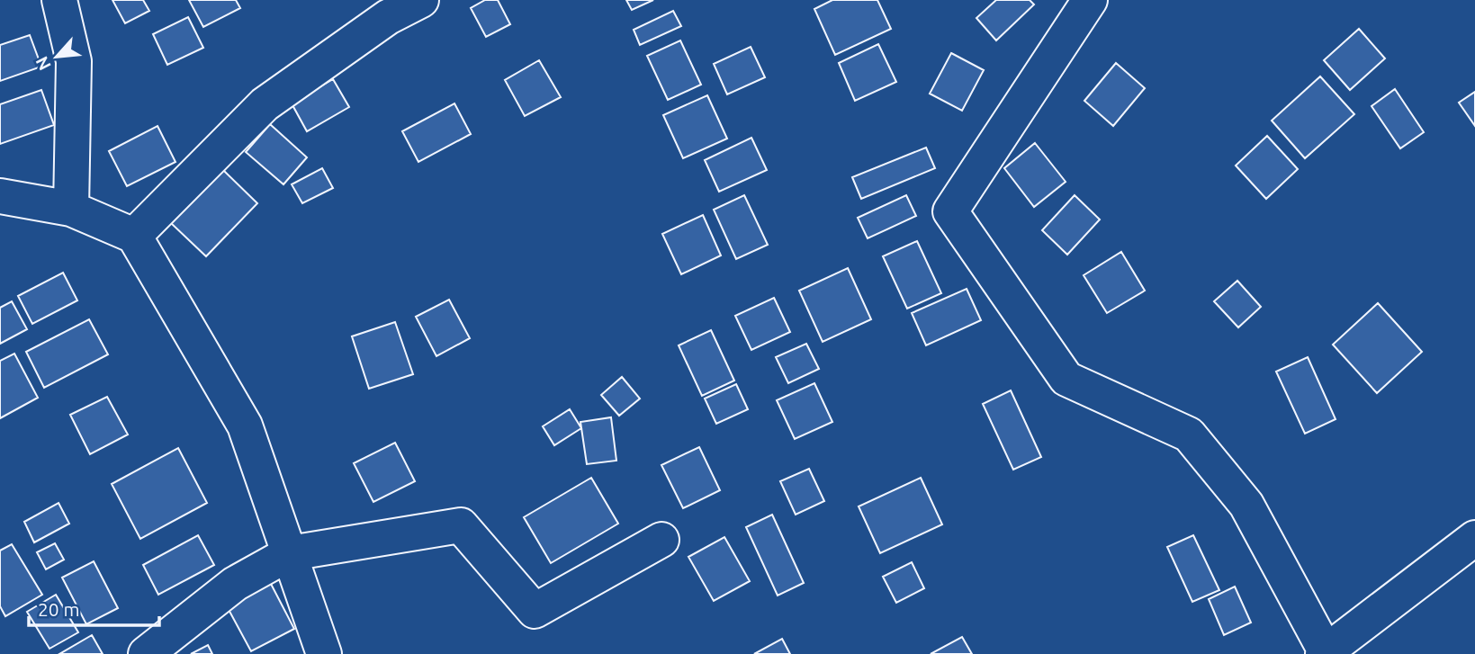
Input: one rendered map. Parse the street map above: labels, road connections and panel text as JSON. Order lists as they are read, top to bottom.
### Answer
{
  "scale_bar": "20 m",
  "north": "bottom left"
}
